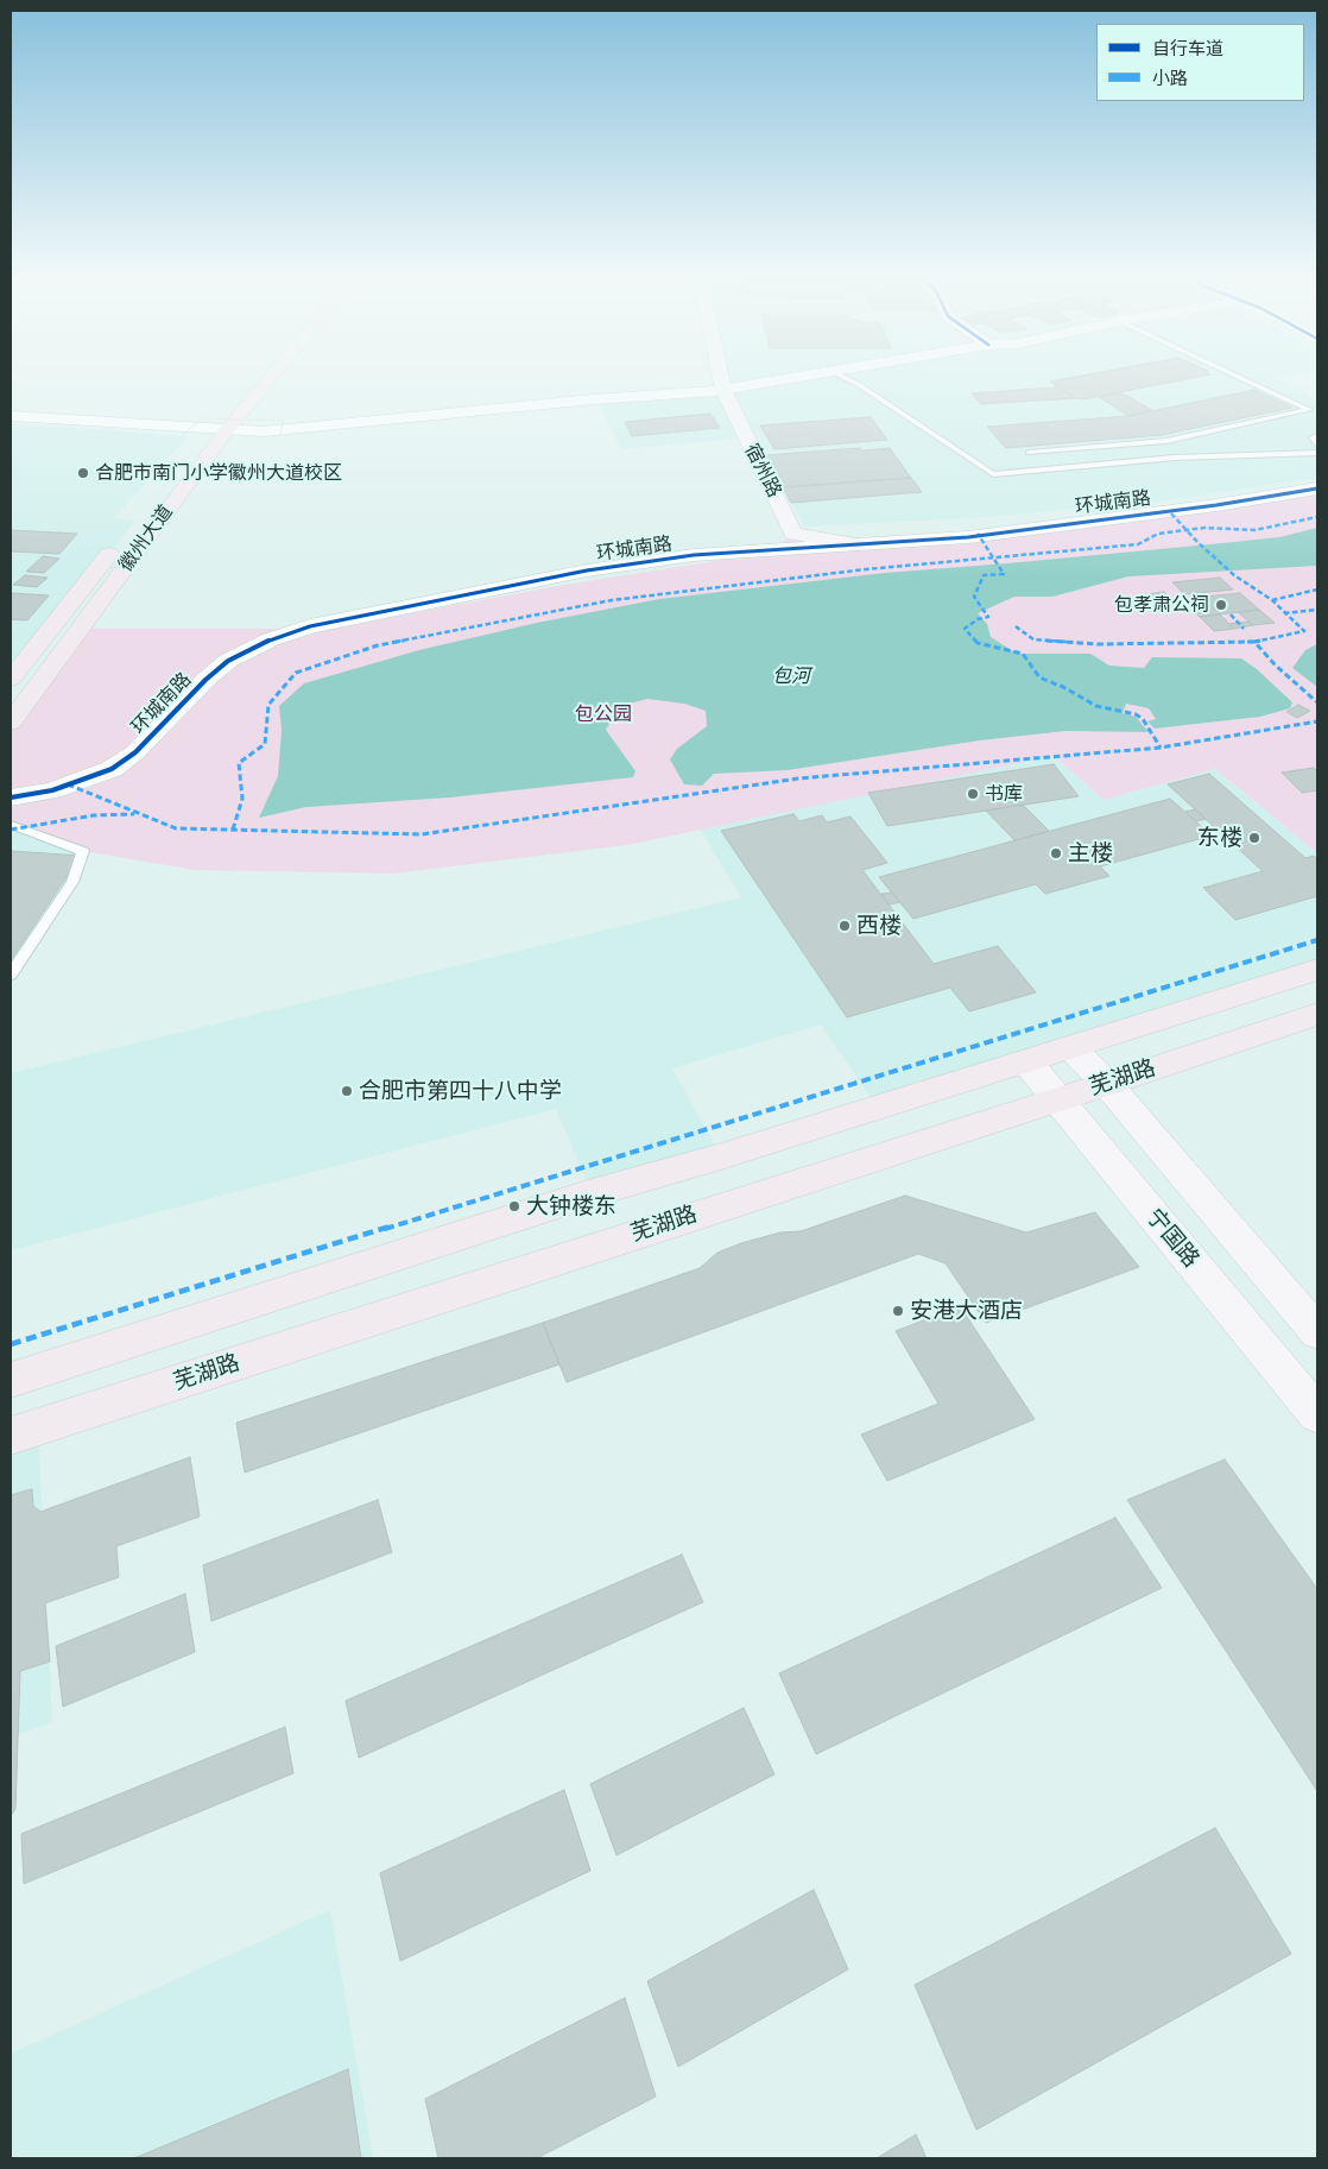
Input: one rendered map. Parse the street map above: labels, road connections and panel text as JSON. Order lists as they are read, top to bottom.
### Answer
{
  "streets": {
    "main road": [
      "宿州路",
      "徽州大道",
      "芜湖路",
      "宁国路"
    ],
    "street": ["环城南路"]
  },
  "crossings": [
    ["宿州路", "环城南路"],
    ["芜湖路", "宁国路"]
  ],
  "water": ["包河"],
  "parks": ["包公园"],
  "places": [
    "合肥市南门小学徽州大道校区",
    "包孝肃公祠",
    "书库",
    "东楼",
    "主楼",
    "西楼",
    "合肥市第四十八中学",
    "大钟楼东",
    "安港大酒店"
  ],
  "legend": ["自行车道", "小路"]
}
